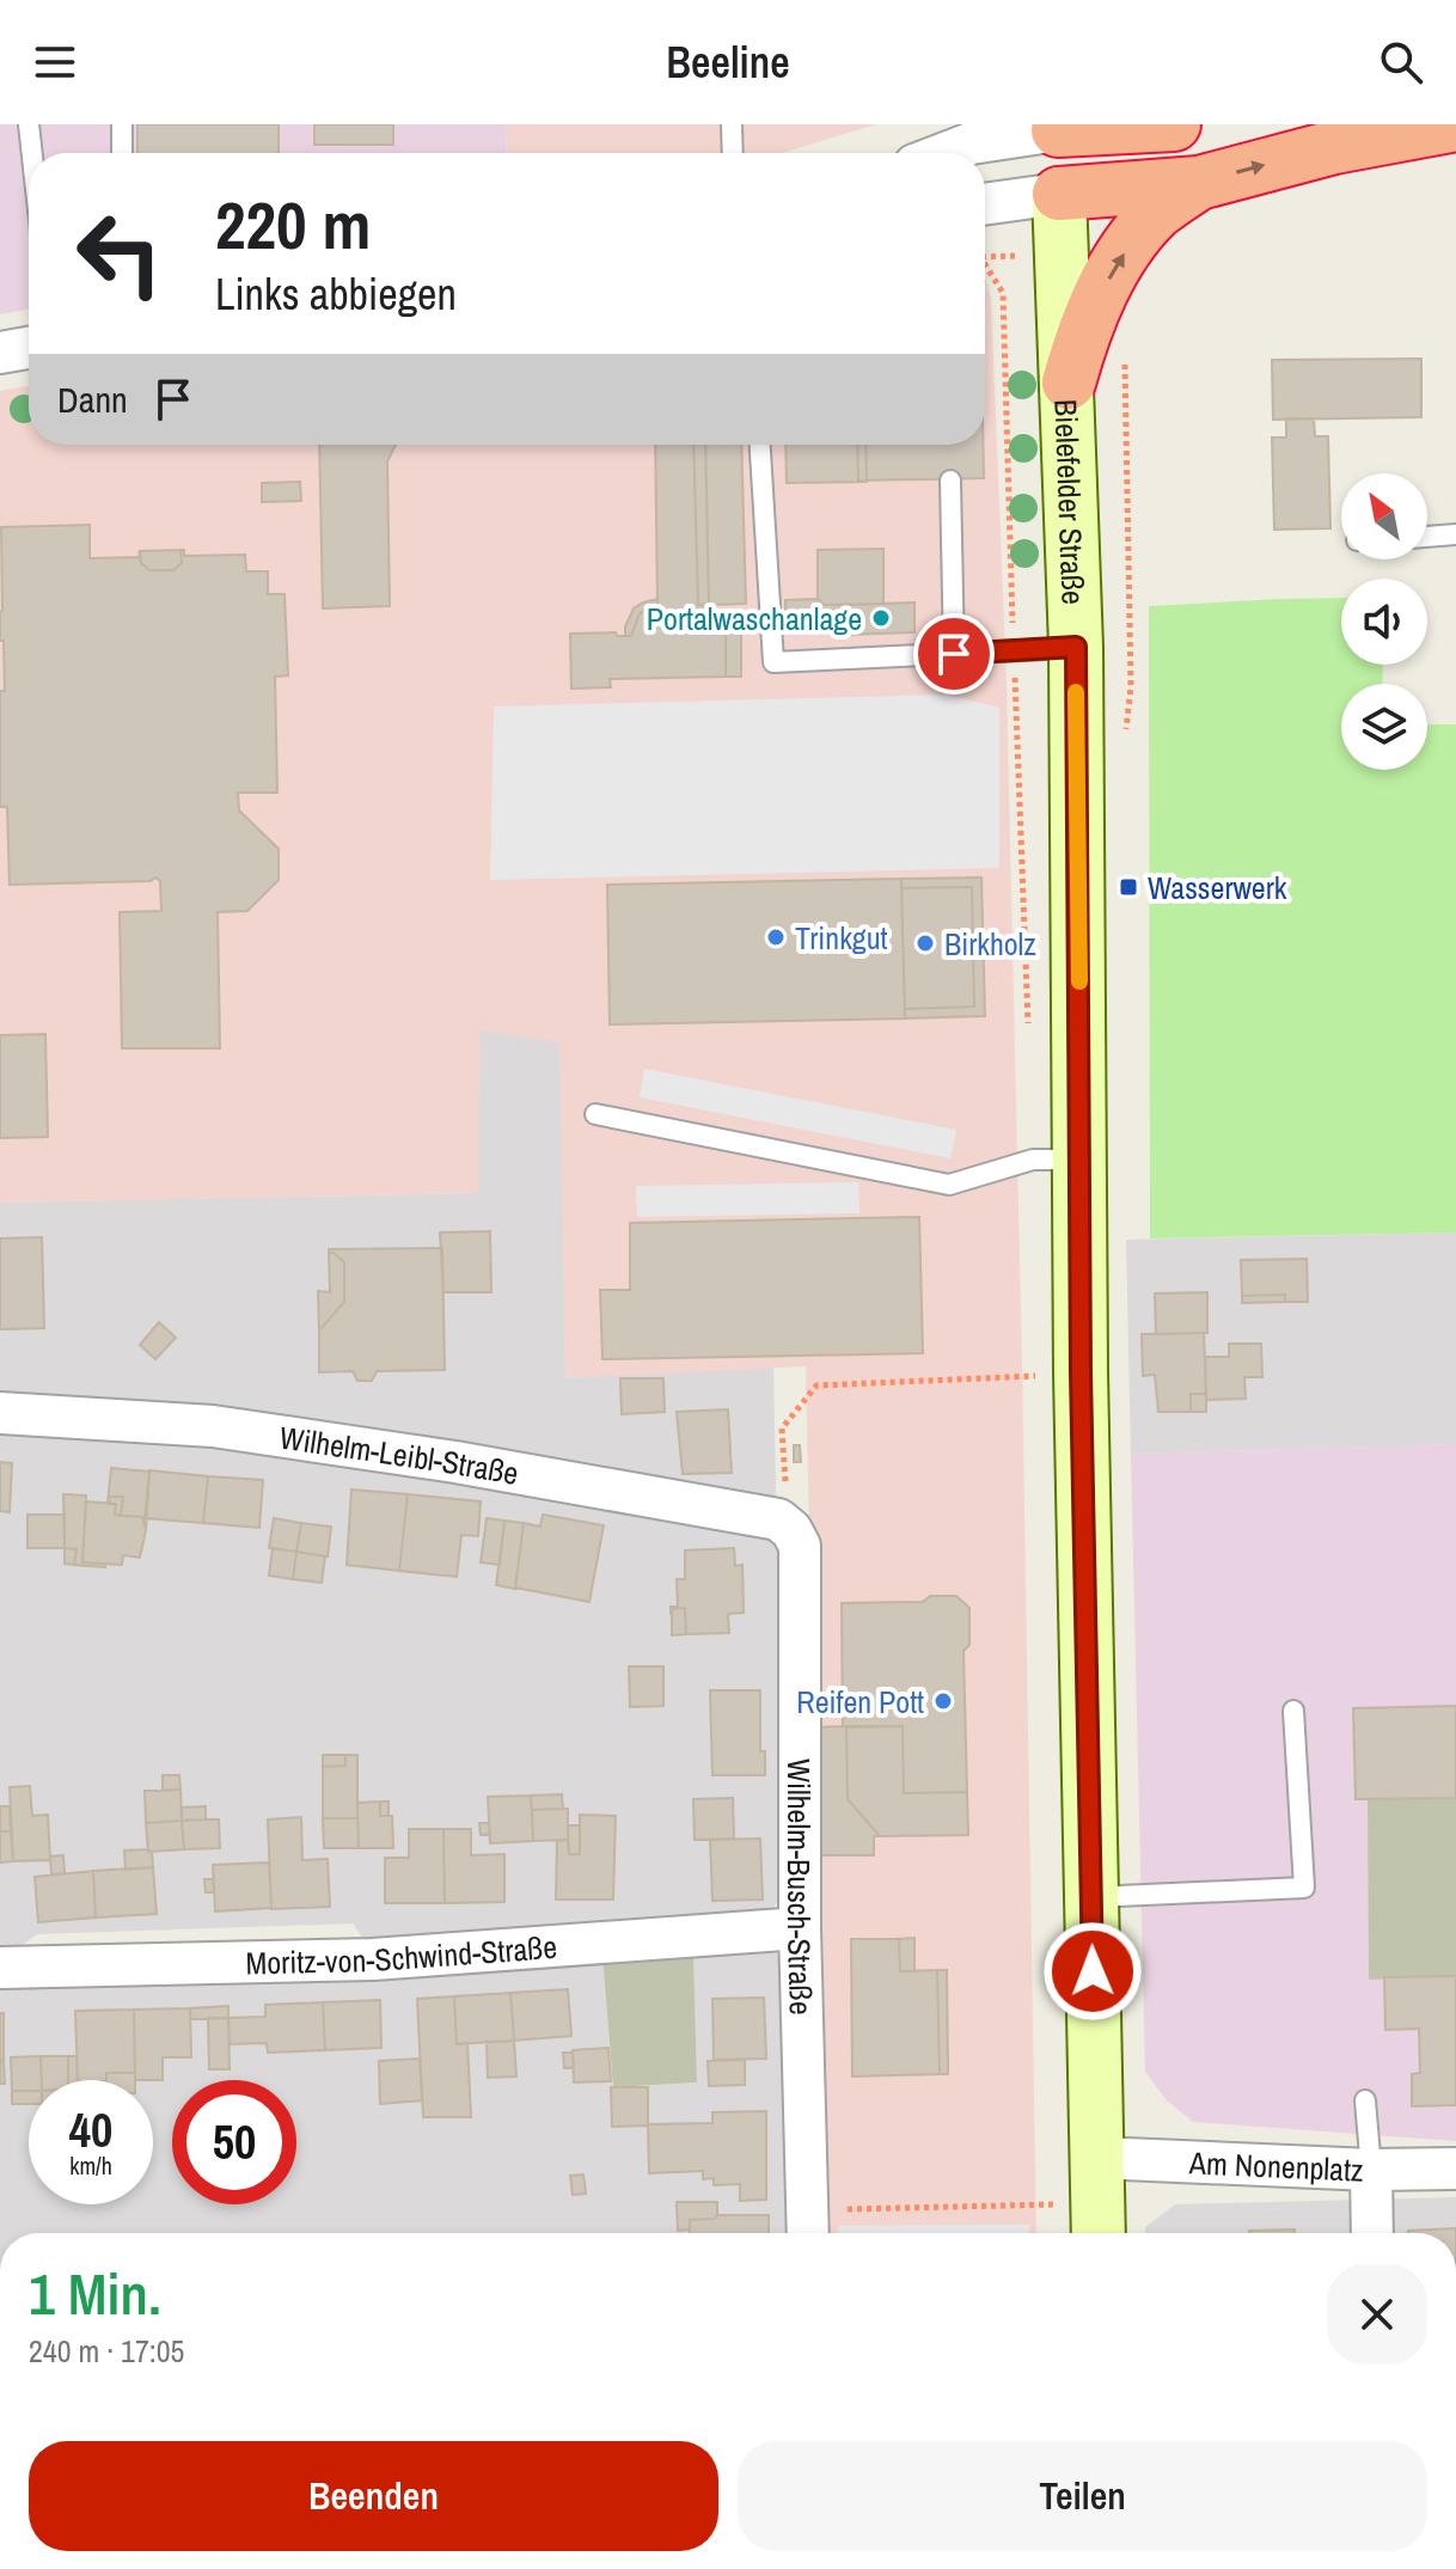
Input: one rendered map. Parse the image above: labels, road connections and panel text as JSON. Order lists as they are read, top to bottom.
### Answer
{
  "streets": {
    "main road": ["Bielefelder Straße"],
    "street": [
      "Wilhelm-Leibl-Straße",
      "Wilhelm-Busch-Straße",
      "Moritz-von-Schwind-Straße",
      "Am Nonenplatz"
    ]
  },
  "crossings": [
    ["Bielefelder Straße", "Am Nonenplatz"],
    ["Wilhelm-Leibl-Straße", "Wilhelm-Busch-Straße"],
    ["Wilhelm-Busch-Straße", "Moritz-von-Schwind-Straße"]
  ],
  "places": {
    "other": [
      "Portalwaschanlage",
      "Trinkgut",
      "Birkholz",
      "Reifen Pott"
    ],
    "transit": ["Wasserwerk"]
  },
  "north": "top left",
  "page": {
    "header": "Beeline",
    "turn": ["220 m", "Links abbiegen"],
    "then": "Dann",
    "speed": "40 km/h",
    "limit": "50",
    "heading": ["1 Min.", "240 m · 17:05"],
    "buttons": ["Beenden", "Teilen"]
  }
}
